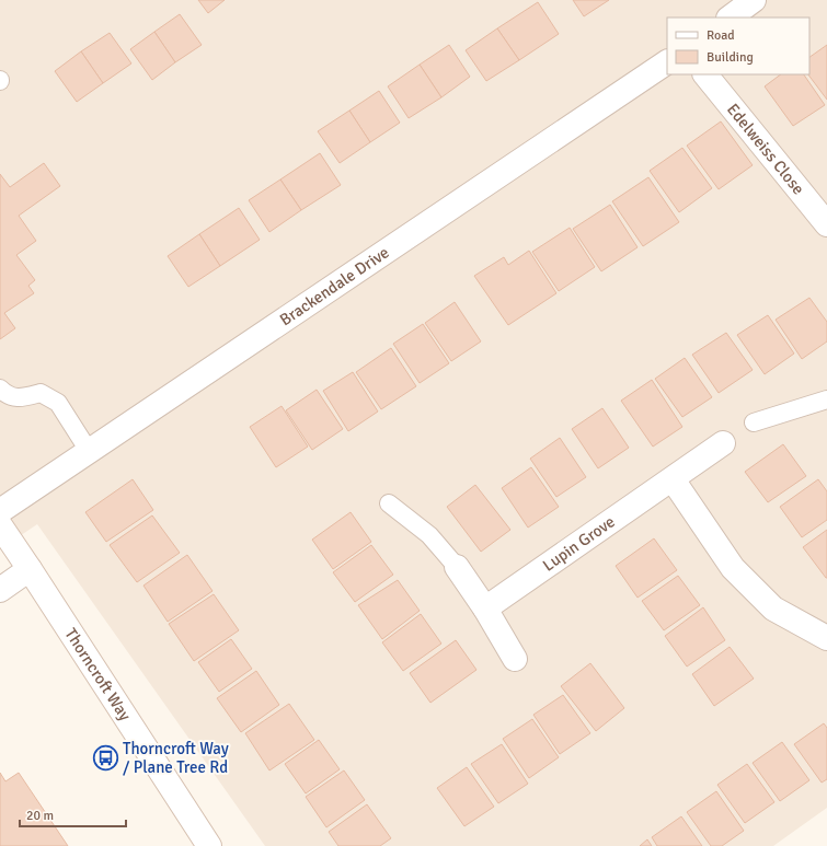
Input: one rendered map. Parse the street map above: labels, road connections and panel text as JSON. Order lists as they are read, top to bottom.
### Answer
{
  "streets": {
    "street": [
      "Edelweiss Close",
      "Brackendale Drive",
      "Lupin Grove",
      "Thorncroft Way"
    ]
  },
  "places": {
    "bus stop": ["Thorncroft Way / Plane Tree Rd"]
  },
  "legend": ["Road", "Building"],
  "scale_bar": "20 m"
}
